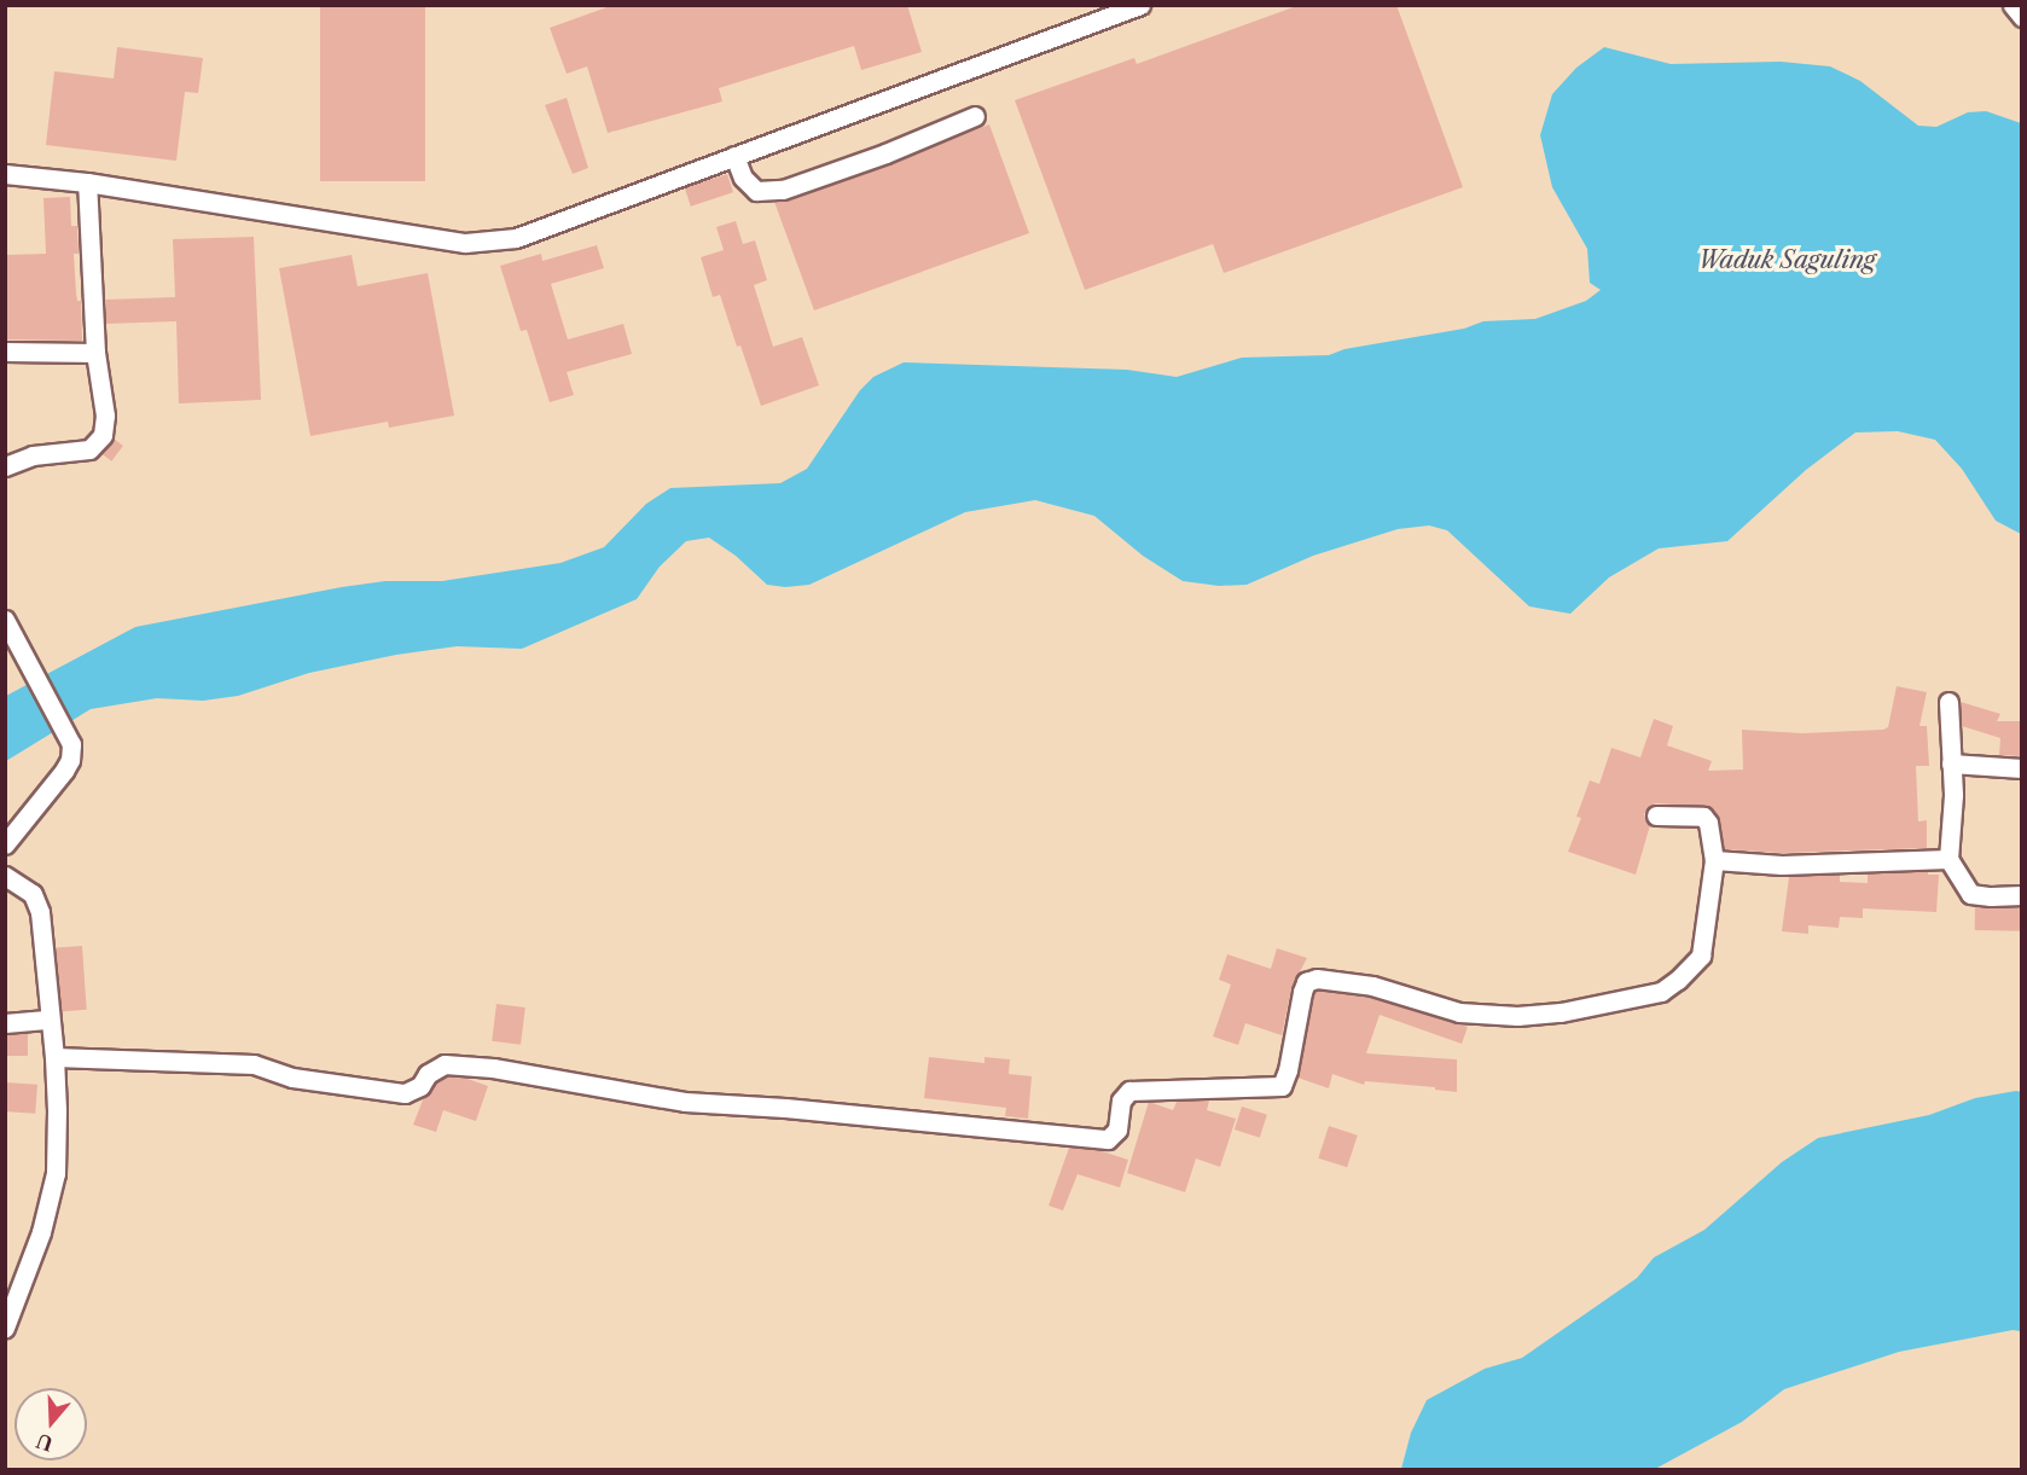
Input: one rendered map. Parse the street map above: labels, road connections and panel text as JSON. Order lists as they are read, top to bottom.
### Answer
{
  "water": ["Waduk Saguling"],
  "north": "bottom"
}
